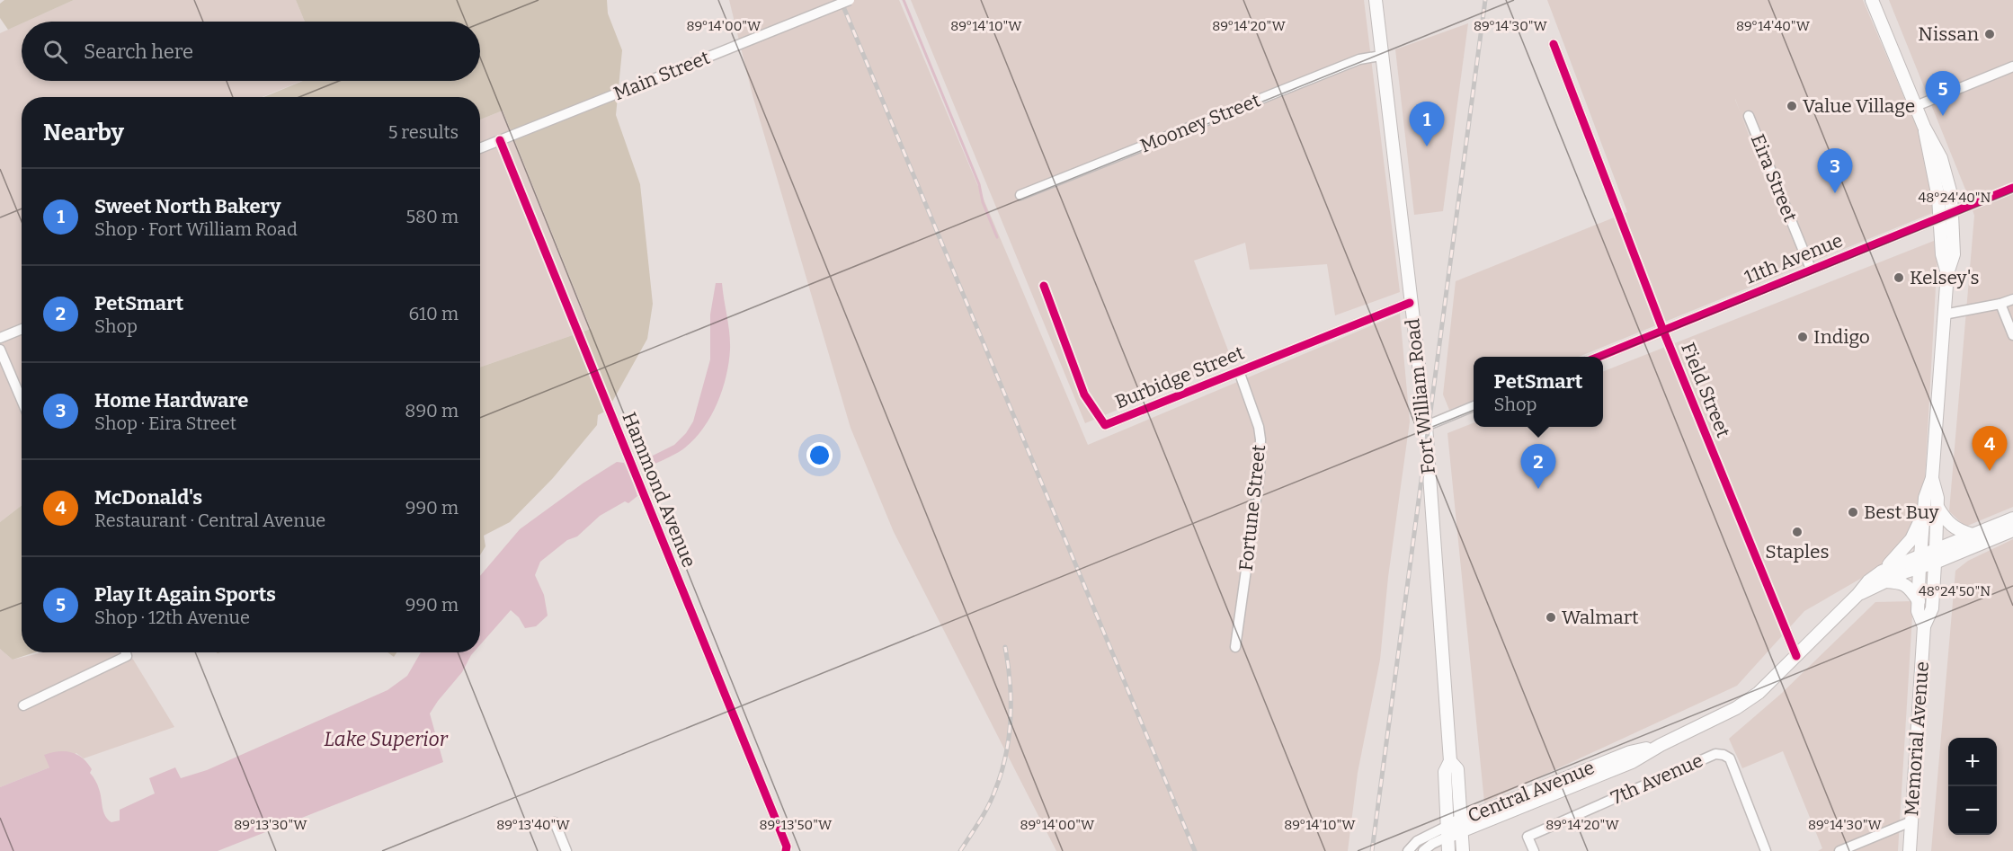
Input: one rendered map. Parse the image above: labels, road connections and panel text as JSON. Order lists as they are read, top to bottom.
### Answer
{
  "streets": {
    "main road": ["Fort William Road", "Memorial Avenue", "Central Avenue"],
    "street": [
      "Main Street",
      "Mooney Street",
      "Eira Street",
      "11th Avenue",
      "Burbidge Street",
      "Field Street",
      "Hammond Avenue",
      "Fortune Street",
      "7th Avenue"
    ]
  },
  "crossings": [
    ["Main Street", "Hammond Avenue"],
    ["Mooney Street", "Fort William Road"],
    ["Eira Street", "11th Avenue"],
    ["11th Avenue", "Field Street"],
    ["11th Avenue", "Memorial Avenue"],
    ["Burbidge Street", "Fort William Road"],
    ["Burbidge Street", "Fortune Street"],
    ["Field Street", "Central Avenue"],
    ["Fort William Road", "Central Avenue"],
    ["Memorial Avenue", "Central Avenue"]
  ],
  "water": ["Lake Superior"],
  "places": [
    "Nissan",
    "Value Village",
    "Kelsey's",
    "Indigo",
    "Best Buy",
    "Staples",
    "Walmart"
  ],
  "page": {
    "search": "Search here",
    "pins": [
      "5",
      "1",
      "3",
      "4",
      "2"
    ],
    "heading": ["Nearby", "5 results"],
    "list": [
      {
        "mark": "1",
        "name": "Sweet North Bakery",
        "note": "Shop · Fort William Road",
        "value": "580 m"
      },
      {
        "mark": "2",
        "name": "PetSmart",
        "note": "Shop",
        "value": "610 m"
      },
      {
        "mark": "3",
        "name": "Home Hardware",
        "note": "Shop · Eira Street",
        "value": "890 m"
      },
      {
        "mark": "4",
        "name": "McDonald's",
        "note": "Restaurant · Central Avenue",
        "value": "990 m"
      },
      {
        "mark": "5",
        "name": "Play It Again Sports",
        "note": "Shop · 12th Avenue",
        "value": "990 m"
      }
    ],
    "popup": ["PetSmart", "Shop"],
    "map_buttons": ["+", "−"]
  },
  "coordinates": [
    "89°14'00\"W",
    "89°14'10\"W",
    "89°14'20\"W",
    "89°14'30\"W",
    "89°14'40\"W",
    "48°24'40\"N",
    "48°24'50\"N",
    "89°13'30\"W",
    "89°13'40\"W",
    "89°13'50\"W"
  ]
}
